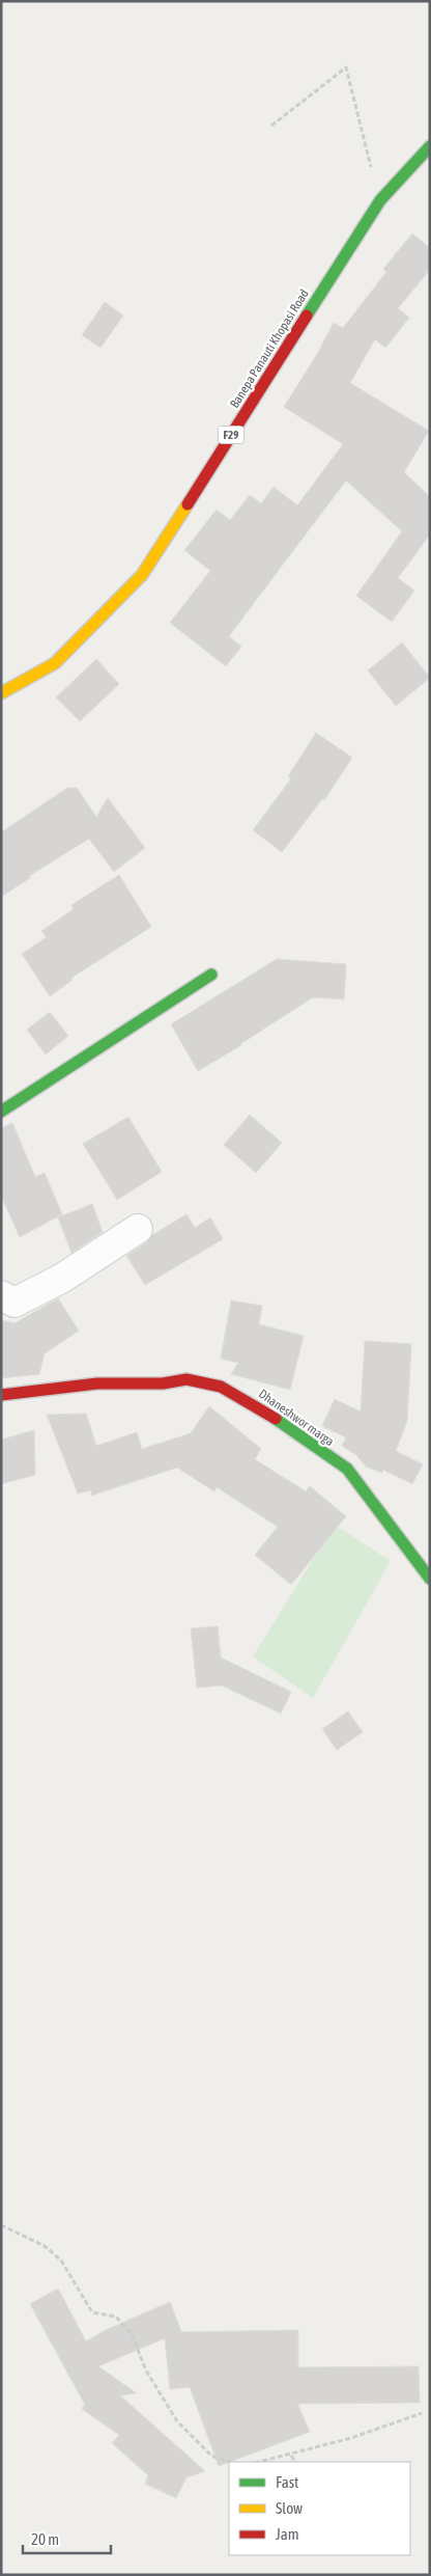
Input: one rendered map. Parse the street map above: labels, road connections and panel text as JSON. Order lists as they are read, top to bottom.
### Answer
{
  "streets": {
    "street": ["Banepa Panauti Khopasi Road", "F29", "Dhaneshwor marga"]
  },
  "legend": ["Fast", "Slow", "Jam"],
  "scale_bar": "20 m"
}
